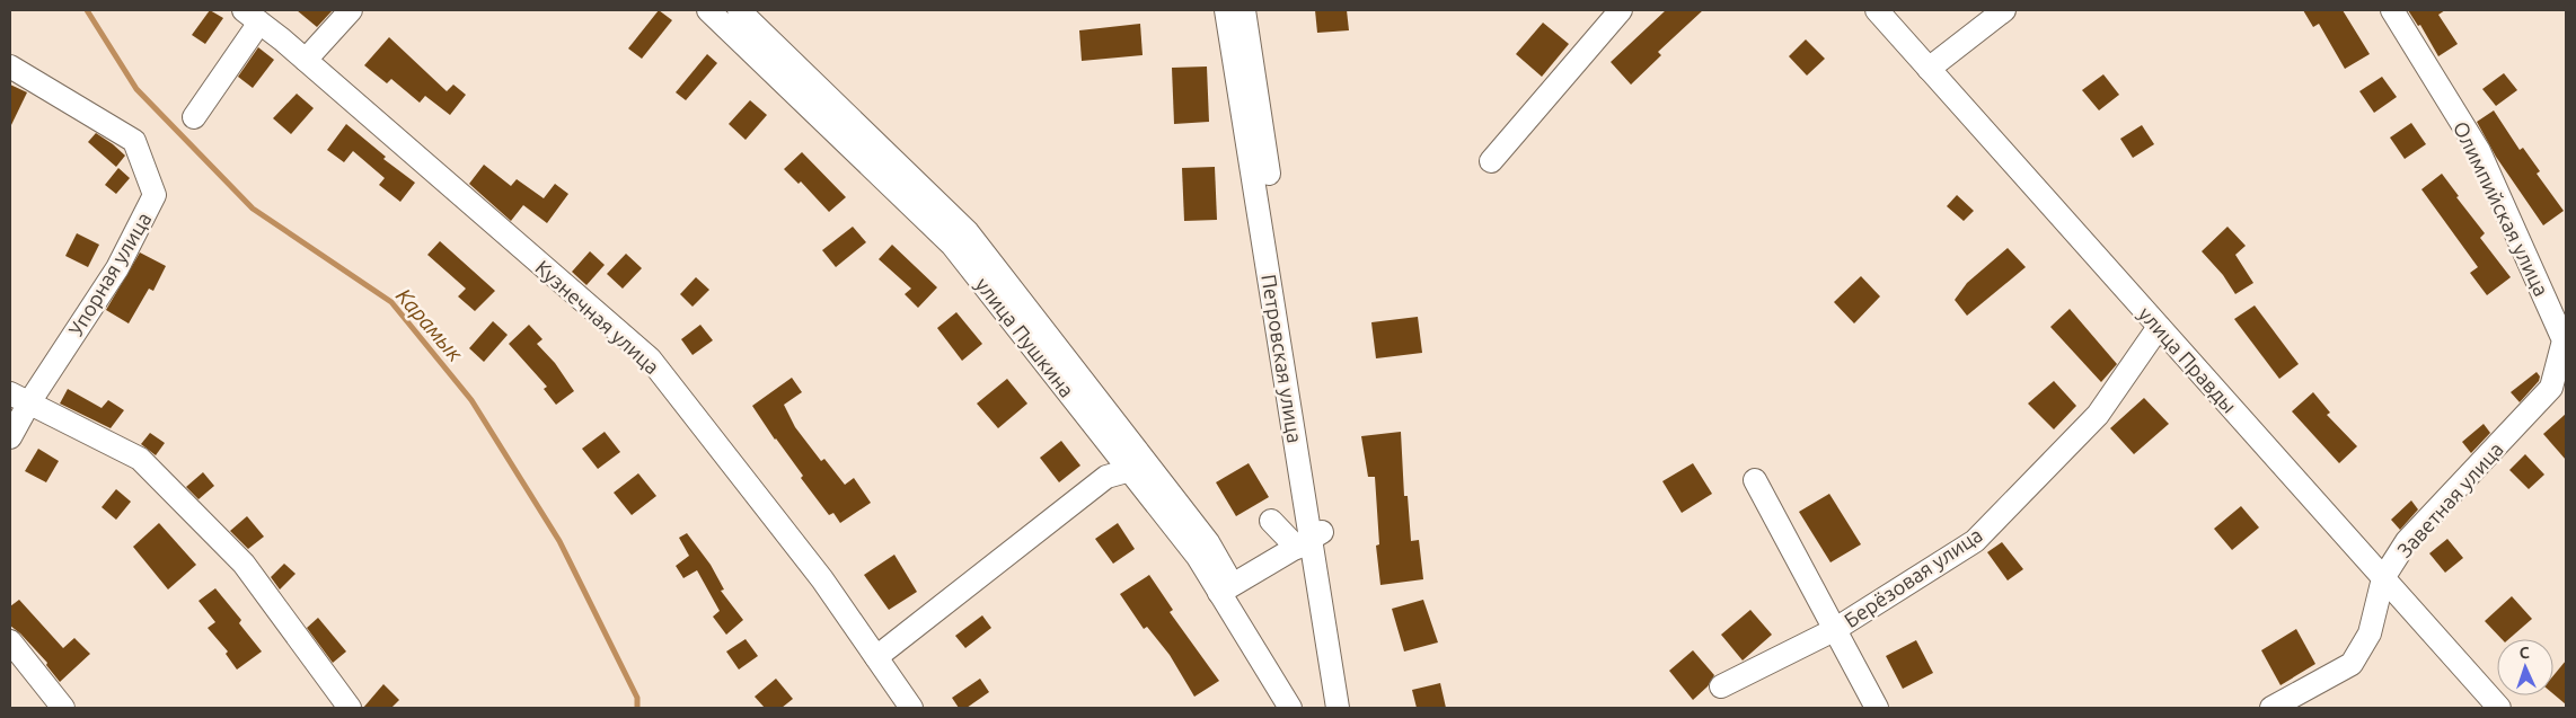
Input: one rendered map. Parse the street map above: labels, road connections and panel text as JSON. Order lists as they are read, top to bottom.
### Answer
{
  "streets": {
    "street": [
      "Олимпийская улица",
      "Упорная улица",
      "Кузнечная улица",
      "улица Пушкина",
      "Петровская улица",
      "улица Правды",
      "Заветная улица",
      "Берёзовая улица"
    ]
  },
  "crossings": [
    ["Олимпийская улица", "Заветная улица"],
    ["улица Правды", "Заветная улица"],
    ["улица Правды", "Берёзовая улица"]
  ],
  "water": ["Карамык"],
  "north": "top"
}
